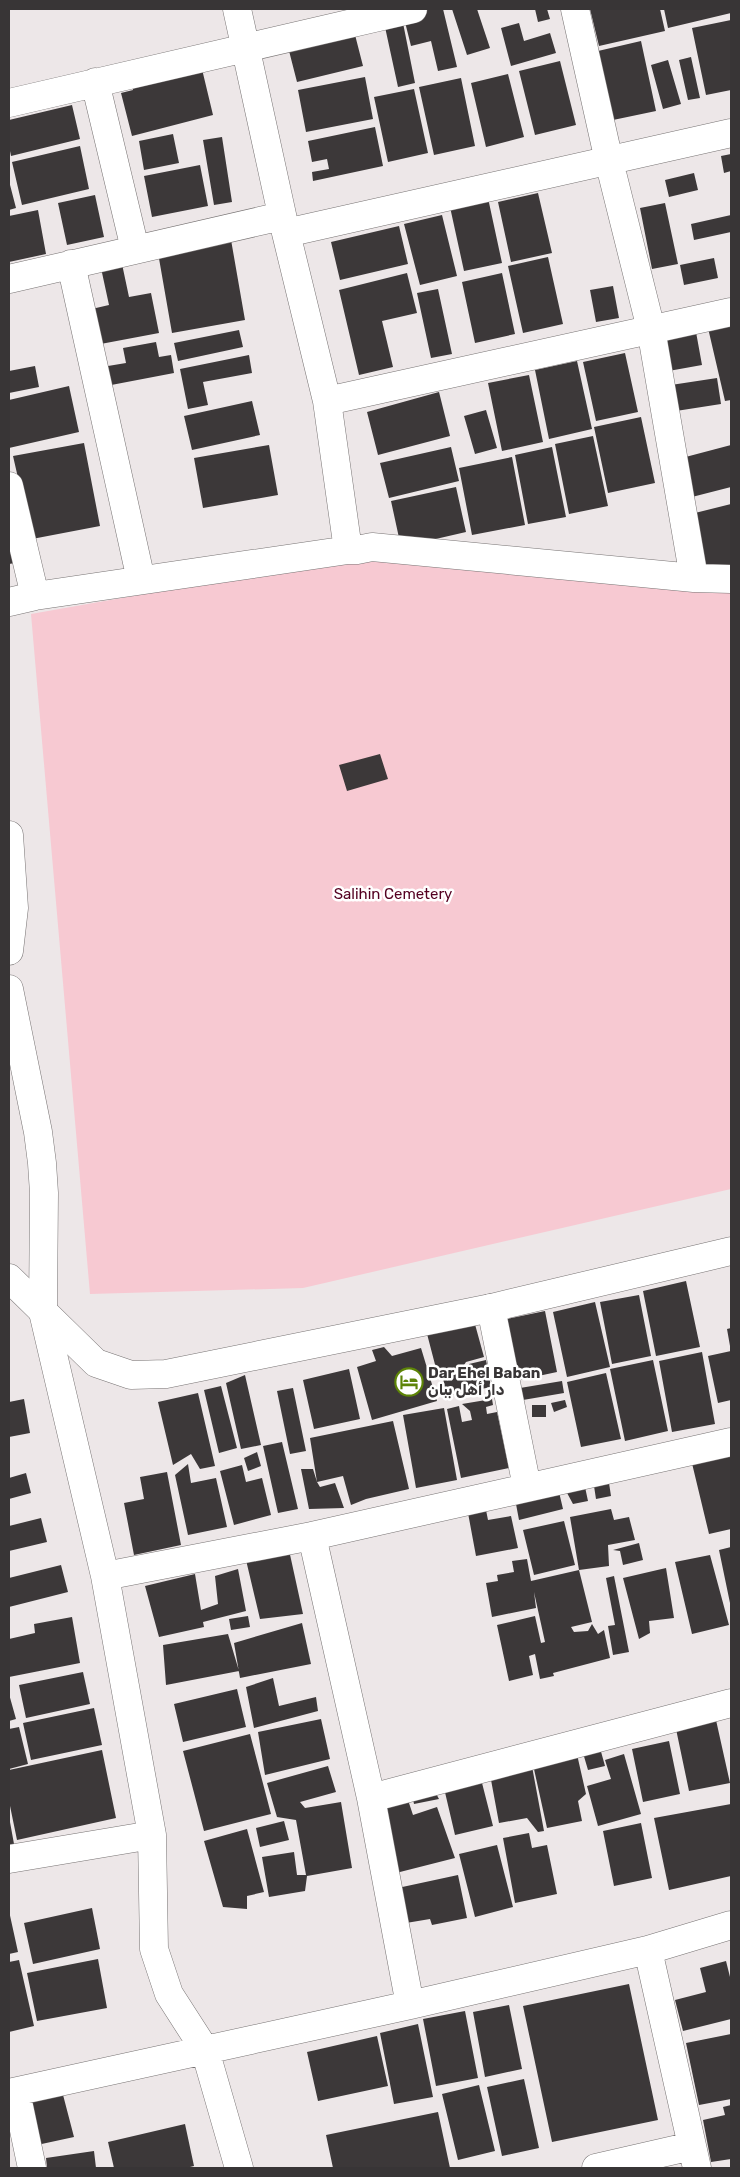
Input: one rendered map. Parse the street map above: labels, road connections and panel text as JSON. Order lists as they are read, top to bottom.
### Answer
{
  "parks": ["Salihin Cemetery"],
  "places": {
    "hotel": ["Dar Ehel Baban دار أهل ببان"]
  }
}
